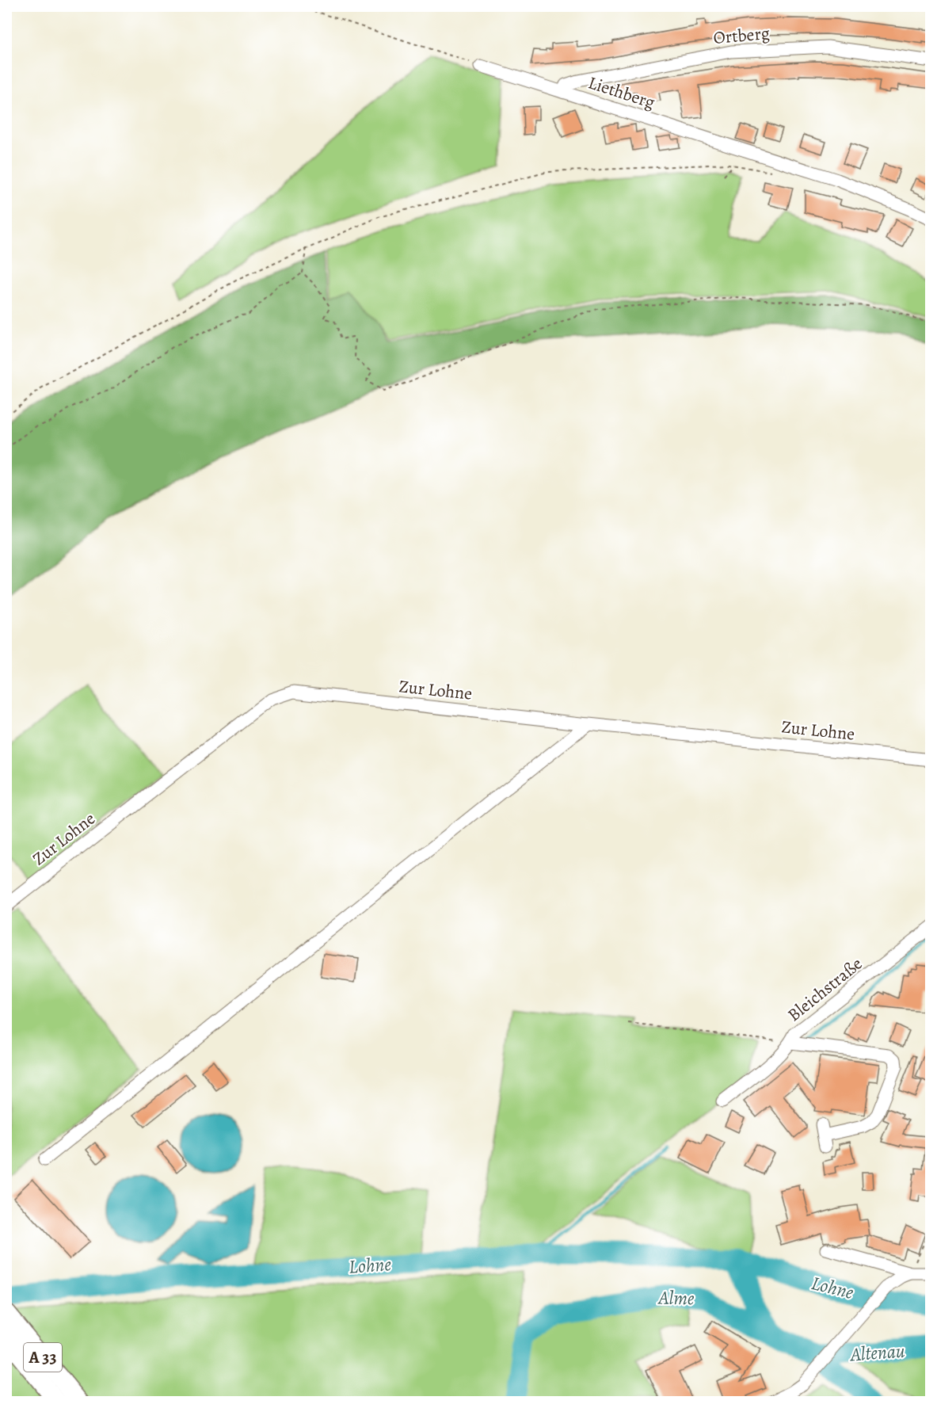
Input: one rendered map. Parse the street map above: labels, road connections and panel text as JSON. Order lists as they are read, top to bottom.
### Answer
{
  "streets": {
    "highway": ["A 33"],
    "street": [
      "Ortberg",
      "Liethberg",
      "Zur Lohne",
      "Bleichstraße"
    ]
  },
  "crossings": [
    ["Ortberg", "Liethberg"]
  ],
  "water": ["Lohne", "Alme", "Altenau"]
}
